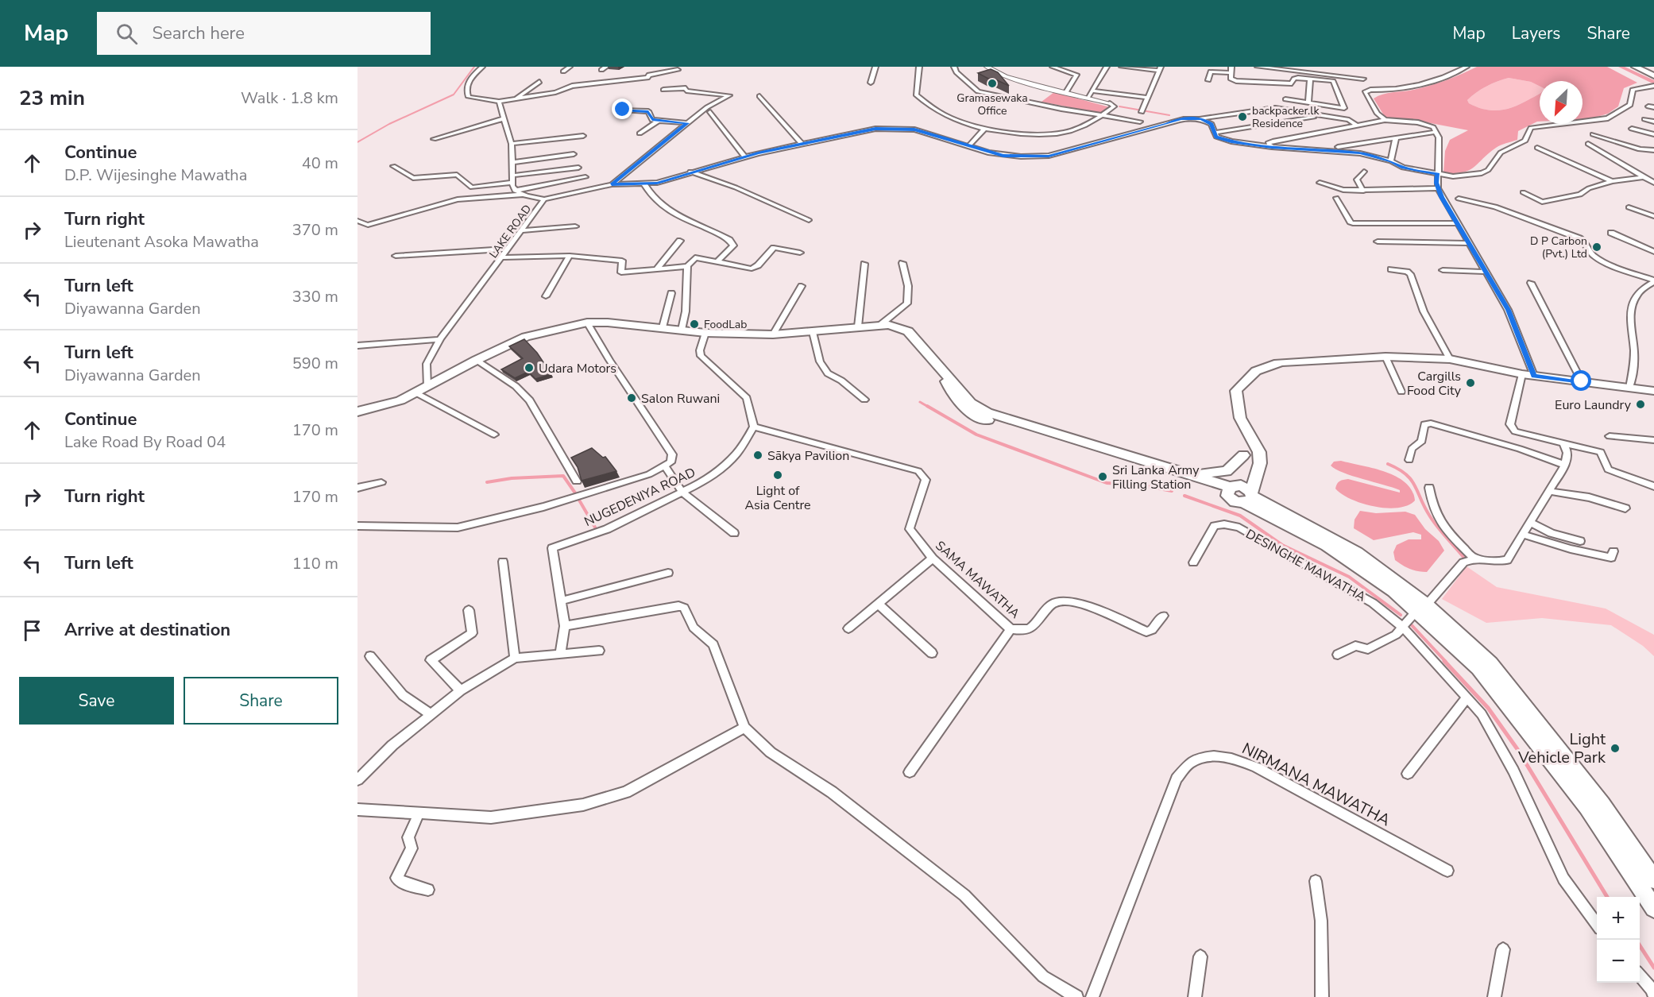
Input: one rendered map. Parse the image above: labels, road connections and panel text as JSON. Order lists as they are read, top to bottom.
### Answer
{
  "streets": {
    "street": [
      "LAKE ROAD",
      "NUGEDENIYA ROAD",
      "DESINGHE MAWATHA",
      "SAMA MAWATHA",
      "NIRMANA MAWATHA"
    ]
  },
  "crossings": [
    ["NUGEDENIYA ROAD", "SAMA MAWATHA"]
  ],
  "places": [
    "Gramasewaka Office",
    "backpacker.lk Residence",
    "D P Carbon (Pvt.) Ltd",
    "FoodLab",
    "Udara Motors",
    "Cargills Food City",
    "Salon Ruwani",
    "Euro Laundry",
    "Sākya Pavilion",
    "Light of Asia Centre",
    "Sri Lanka Army Filling Station",
    "Light Vehicle Park"
  ],
  "north": "bottom left",
  "page": {
    "header": "Map",
    "search": "Search here",
    "nav": ["Map", "Layers", "Share"],
    "heading": ["23 min", "Walk · 1.8 km"],
    "list": [
      ["Continue", "D.P. Wijesinghe Mawatha", "40 m"],
      ["Turn right", "Lieutenant Asoka Mawatha", "370 m"],
      ["Turn left", "Diyawanna Garden", "330 m"],
      ["Turn left", "Diyawanna Garden", "590 m"],
      ["Continue", "Lake Road By Road 04", "170 m"],
      ["Turn right", "170 m"],
      ["Turn left", "110 m"],
      "Arrive at destination"
    ],
    "buttons": ["Save", "Share"],
    "map_buttons": ["+", "−"]
  }
}
